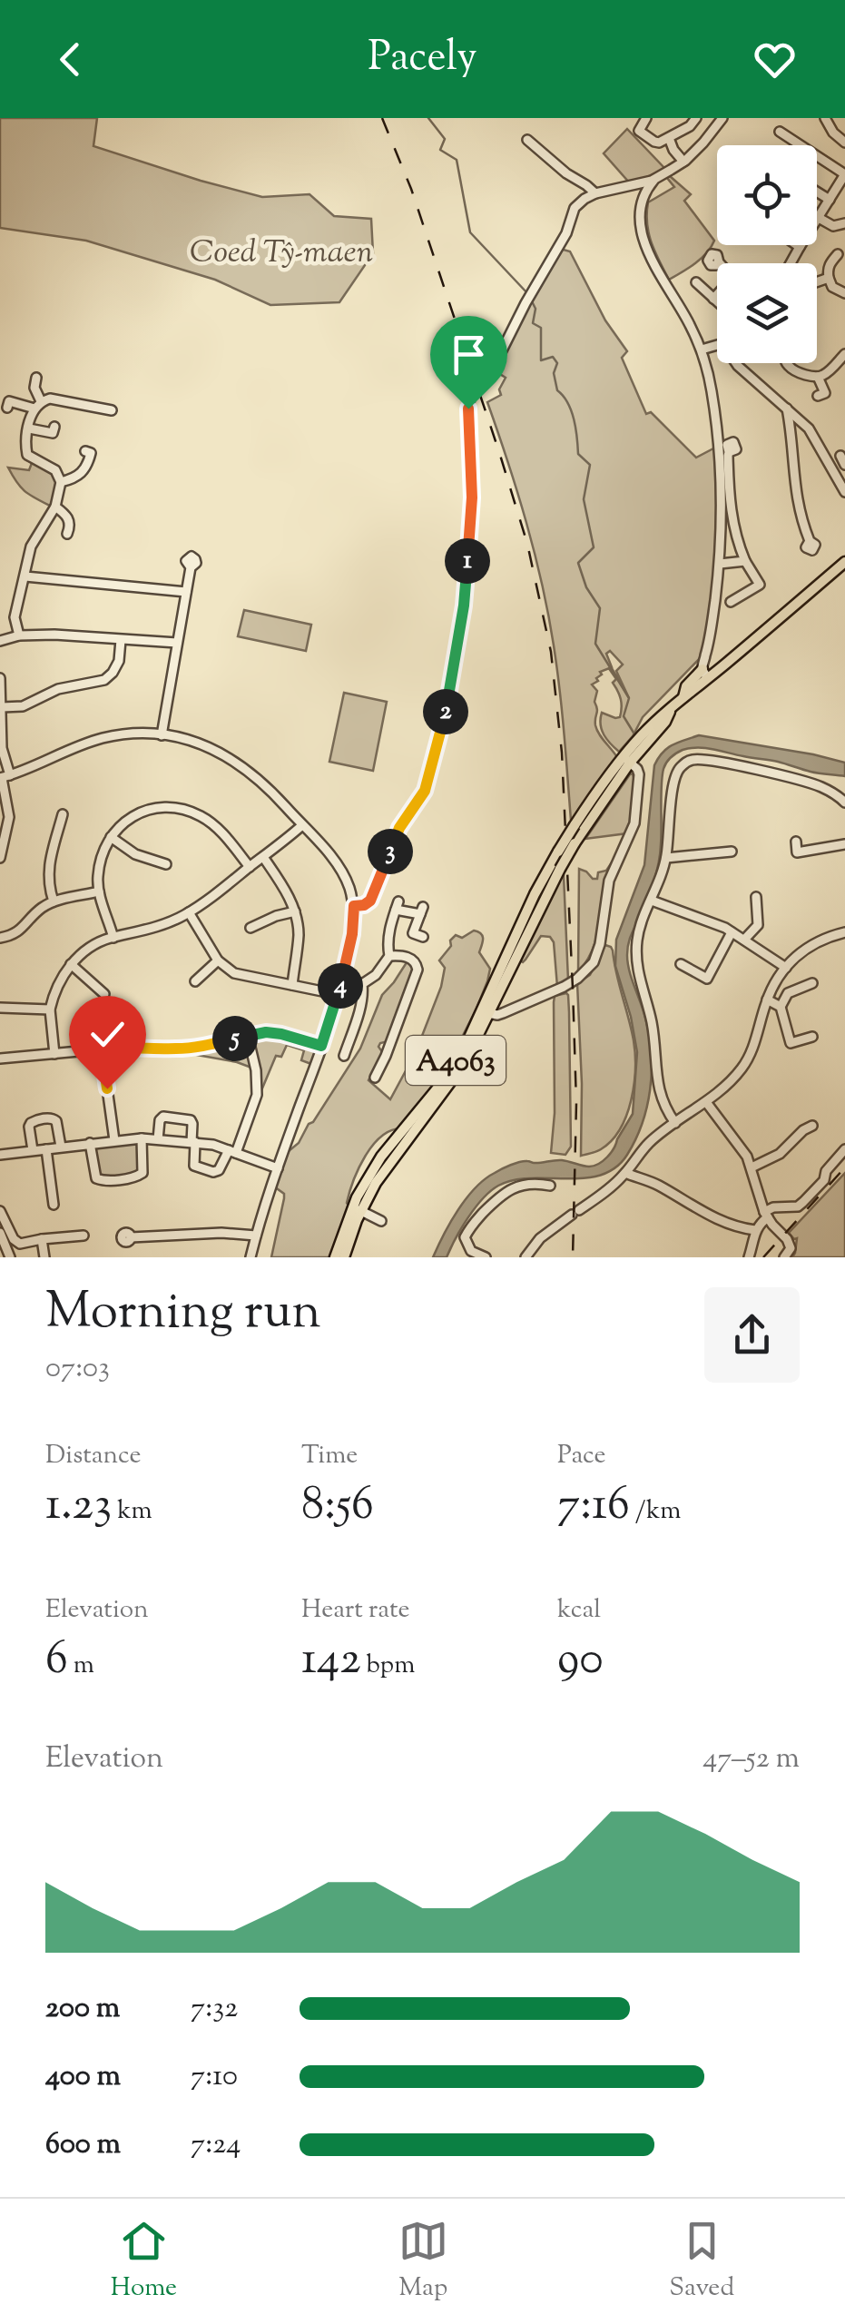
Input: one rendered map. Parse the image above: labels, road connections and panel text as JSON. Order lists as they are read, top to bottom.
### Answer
{
  "streets": {
    "main road": ["A4063"]
  },
  "parks": ["Coed Tŷ-maen"],
  "page": {
    "header": "Pacely",
    "pins": [
      "1",
      "2",
      "3",
      "4",
      "5"
    ],
    "heading": ["Morning run", "07:03"],
    "stats": [
      ["Distance", "1.23 km"],
      ["Time", "8:56"],
      ["Pace", "7:16 /km"],
      ["Elevation", "6 m"],
      ["Heart rate", "142 bpm"],
      ["kcal", "90"]
    ],
    "chart": ["Elevation", "47–52 m"],
    "list": [
      {
        "name": "200 m",
        "note": "7:32"
      },
      {
        "name": "400 m",
        "note": "7:10"
      },
      {
        "name": "600 m",
        "note": "7:24"
      }
    ],
    "tabs": ["Home", "Map", "Saved"]
  }
}
